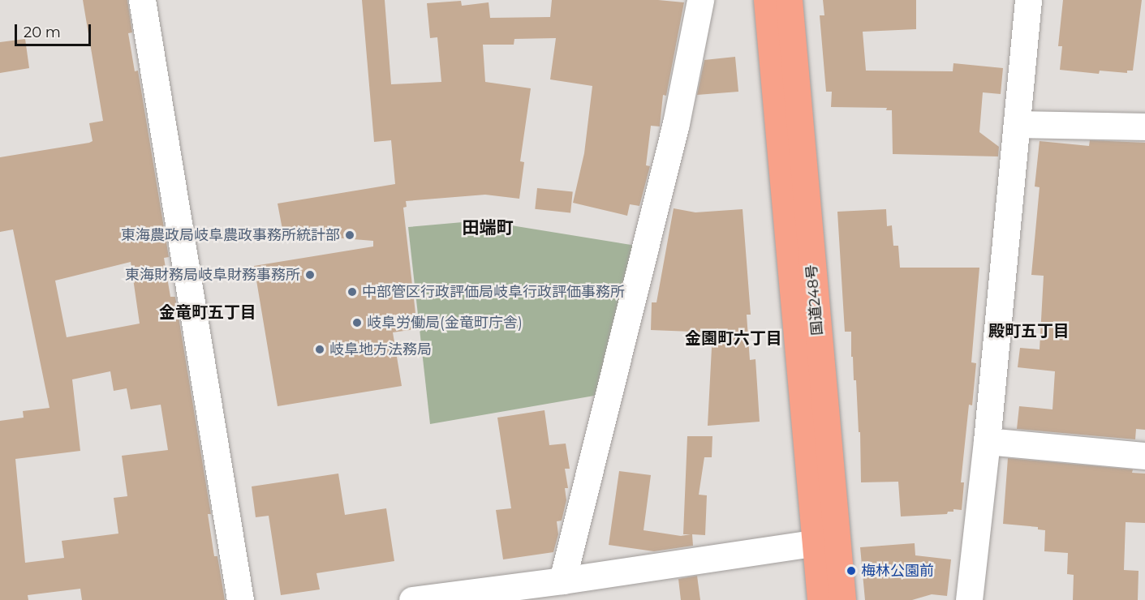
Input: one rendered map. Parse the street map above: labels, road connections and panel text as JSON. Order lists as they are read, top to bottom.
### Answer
{
  "streets": {
    "highway": ["国道248号"]
  },
  "districts": [
    "田端町",
    "金竜町五丁目",
    "殿町五丁目",
    "金園町六丁目"
  ],
  "places": [
    "東海農政局岐阜農政事務所統計部",
    "東海財務局岐阜財務事務所",
    "中部管区行政評価局岐阜行政評価事務所",
    "岐阜労働局(金竜町庁舎)",
    "岐阜地方法務局",
    "梅林公園前"
  ],
  "scale_bar": "20 m"
}
